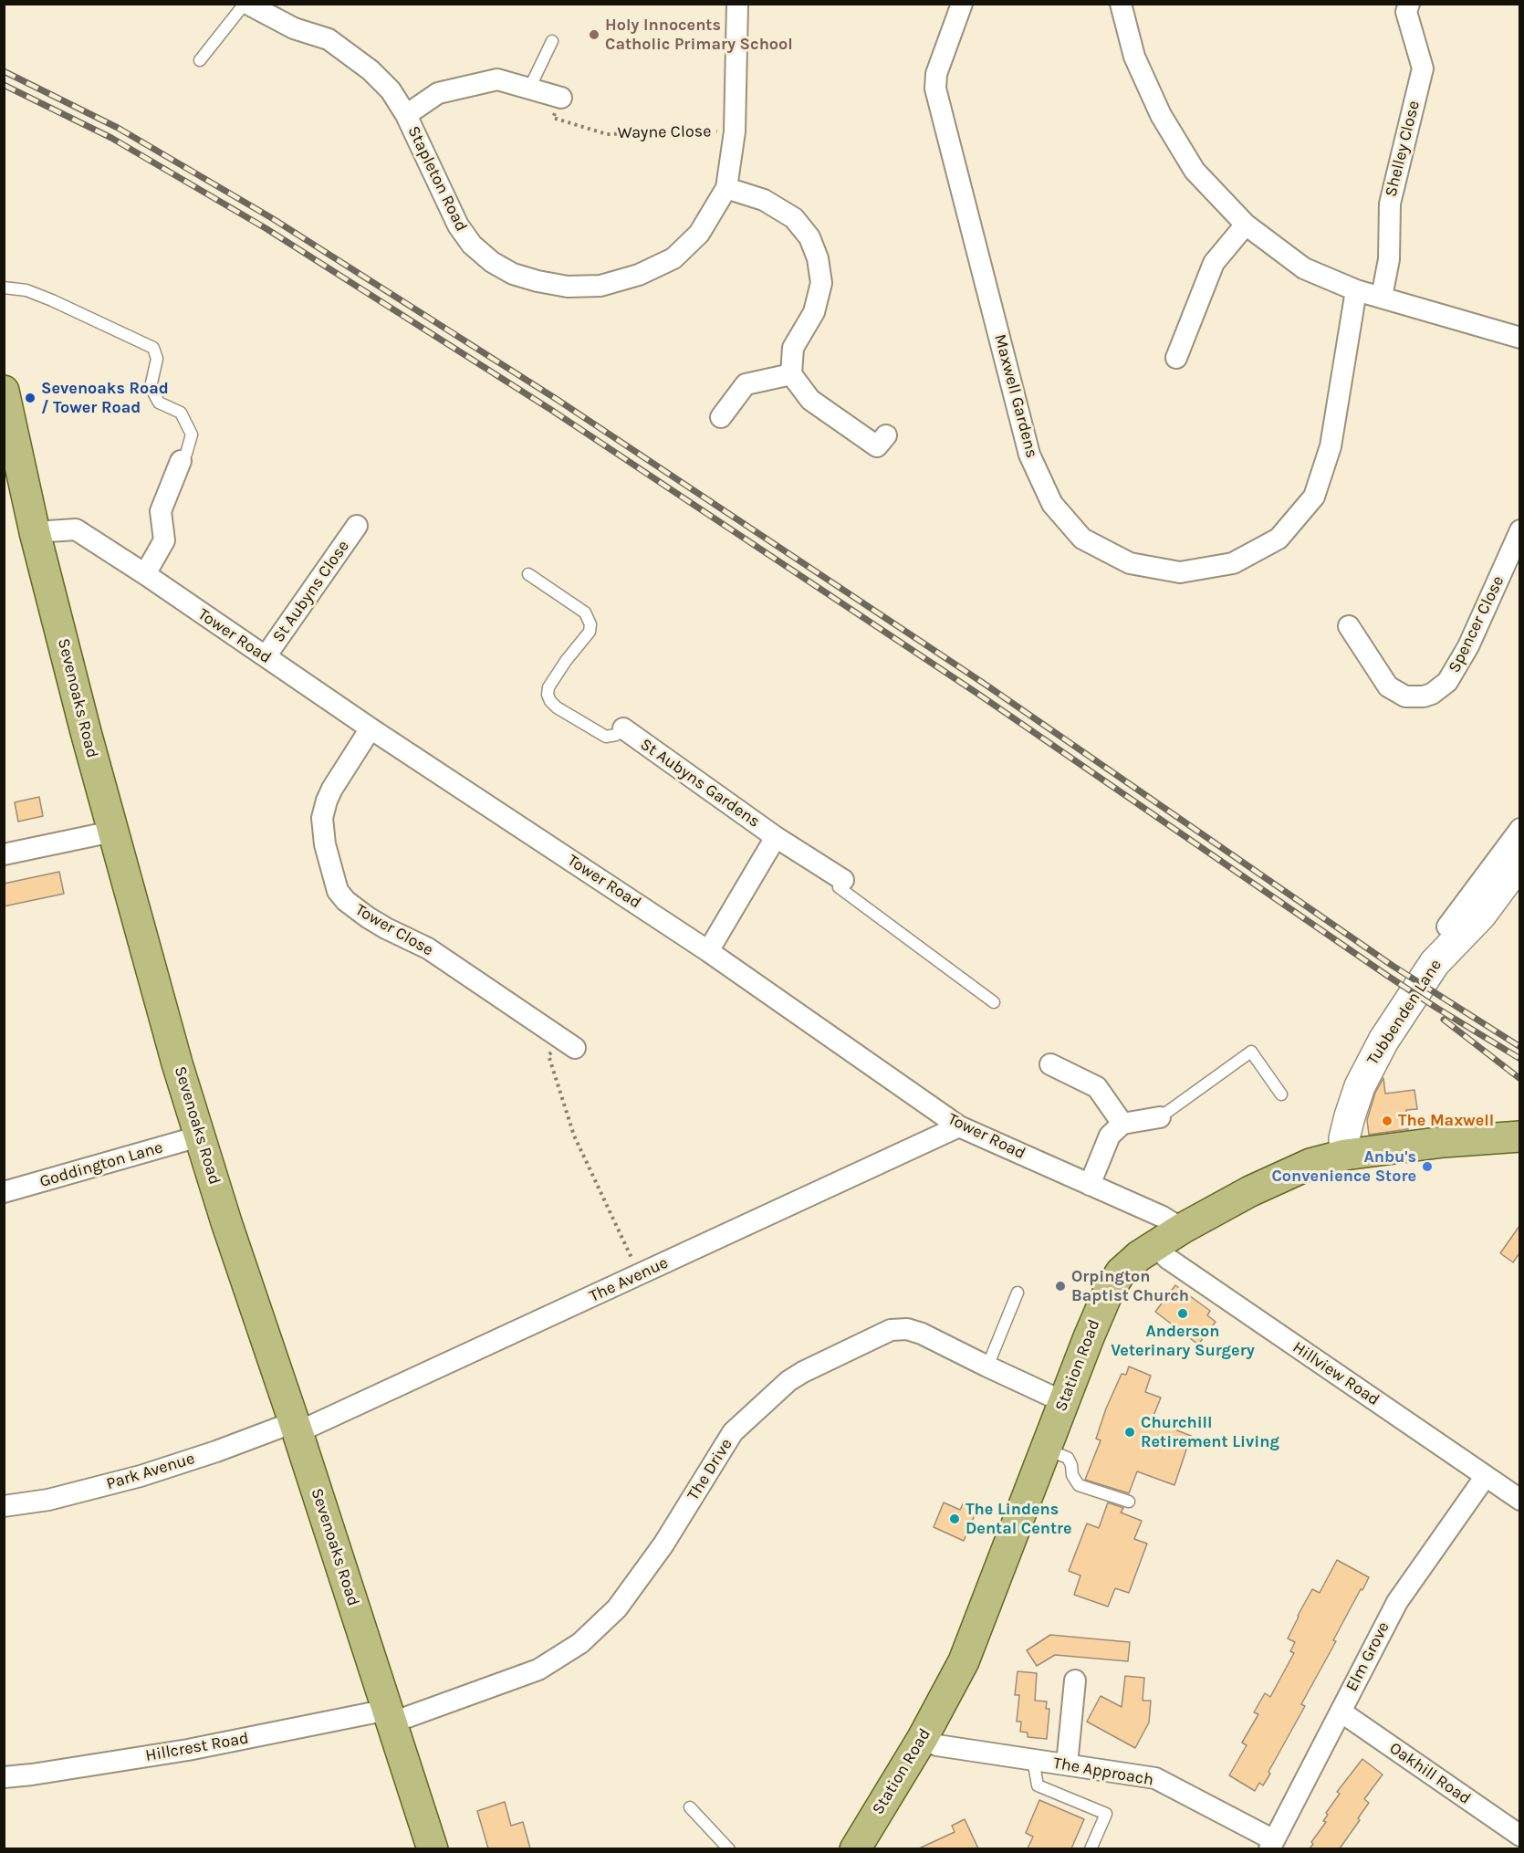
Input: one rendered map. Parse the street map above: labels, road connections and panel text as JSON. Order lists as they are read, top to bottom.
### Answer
{
  "streets": {
    "main road": ["Sevenoaks Road", "Station Road"],
    "street": [
      "Shelley Close",
      "Stapleton Road",
      "Maxwell Gardens",
      "St Aubyns Close",
      "Spencer Close",
      "Tower Road",
      "St Aubyns Gardens",
      "Tower Close",
      "Tubbenden Lane",
      "Goddington Lane",
      "The Avenue",
      "Hillview Road",
      "The Drive",
      "Park Avenue",
      "Elm Grove",
      "Hillcrest Road",
      "The Approach",
      "Oakhill Road"
    ],
    "path": ["Wayne Close"]
  },
  "crossings": [
    ["Wayne Close", "Stapleton Road"],
    ["St Aubyns Close", "Tower Road"],
    ["Tower Road", "Sevenoaks Road"],
    ["Tower Road", "St Aubyns Gardens"],
    ["Tower Road", "Tower Close"],
    ["Tower Road", "The Avenue"],
    ["Tower Road", "Station Road"],
    ["Sevenoaks Road", "Goddington Lane"],
    ["Sevenoaks Road", "The Avenue"],
    ["Sevenoaks Road", "The Drive"],
    ["Sevenoaks Road", "Park Avenue"],
    ["Sevenoaks Road", "Hillcrest Road"],
    ["Tubbenden Lane", "Station Road"],
    ["The Avenue", "Park Avenue"],
    ["Station Road", "Hillview Road"],
    ["Station Road", "The Drive"],
    ["Station Road", "The Approach"],
    ["Hillview Road", "Elm Grove"],
    ["The Drive", "Hillcrest Road"],
    ["Elm Grove", "The Approach"],
    ["Elm Grove", "Oakhill Road"]
  ],
  "places": [
    "Holy Innocents Catholic Primary School",
    "Sevenoaks Road / Tower Road",
    "The Maxwell",
    "Anbu's Convenience Store",
    "Orpington Baptist Church",
    "Anderson Veterinary Surgery",
    "Churchill Retirement Living",
    "The Lindens Dental Centre"
  ]
}
